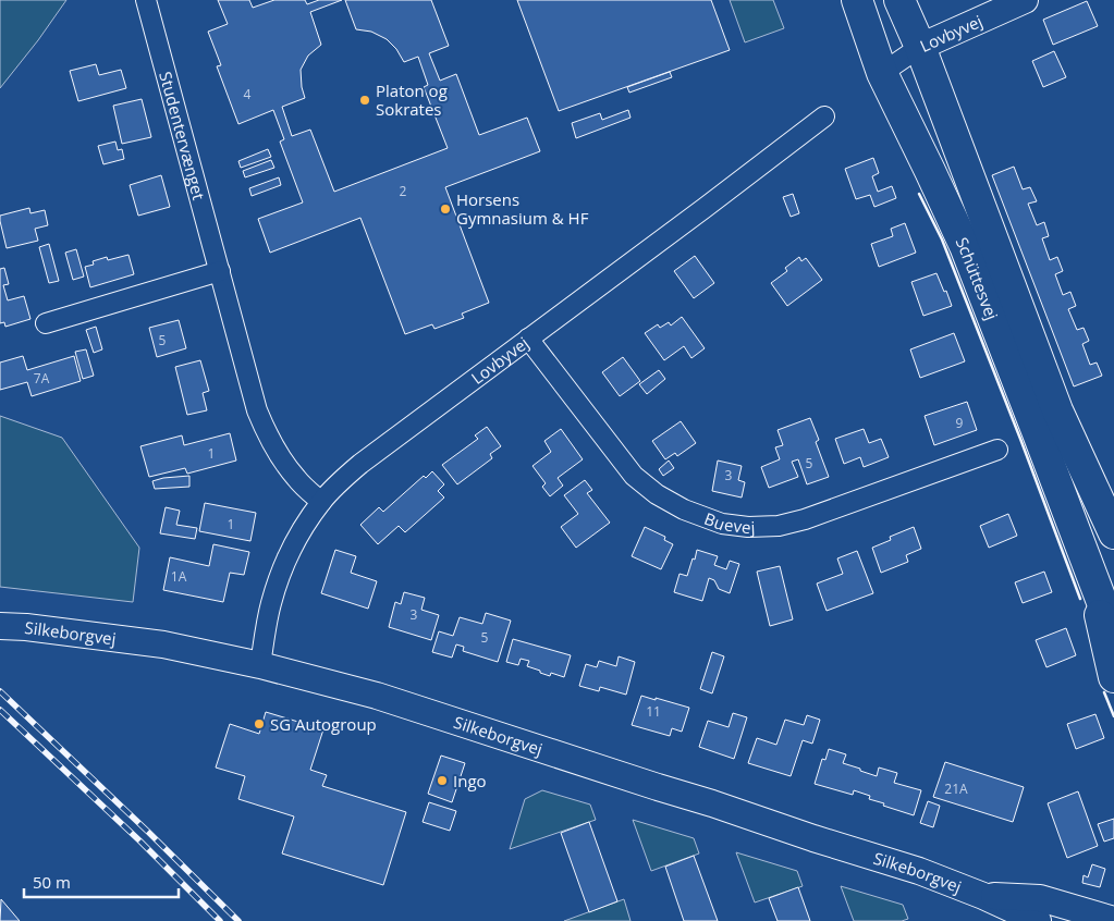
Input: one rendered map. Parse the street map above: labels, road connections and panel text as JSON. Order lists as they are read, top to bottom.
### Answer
{
  "streets": {
    "main road": ["Lovbyvej", "Schüttesvej", "Silkeborgvej"],
    "street": ["Studentervænget", "Buevej"]
  },
  "crossings": [
    ["Lovbyvej", "Studentervænget"],
    ["Lovbyvej", "Schüttesvej"],
    ["Lovbyvej", "Buevej"],
    ["Lovbyvej", "Silkeborgvej"]
  ],
  "places": [
    "Platon og Sokrates",
    "Horsens Gymnasium & HF",
    "SG Autogroup",
    "Ingo"
  ],
  "house_numbers": [
    "4",
    "2",
    "5",
    "7A",
    "9",
    "1",
    "5",
    "3",
    "1",
    "1A",
    "3",
    "5",
    "11",
    "21A"
  ],
  "scale_bar": "50 m"
}
